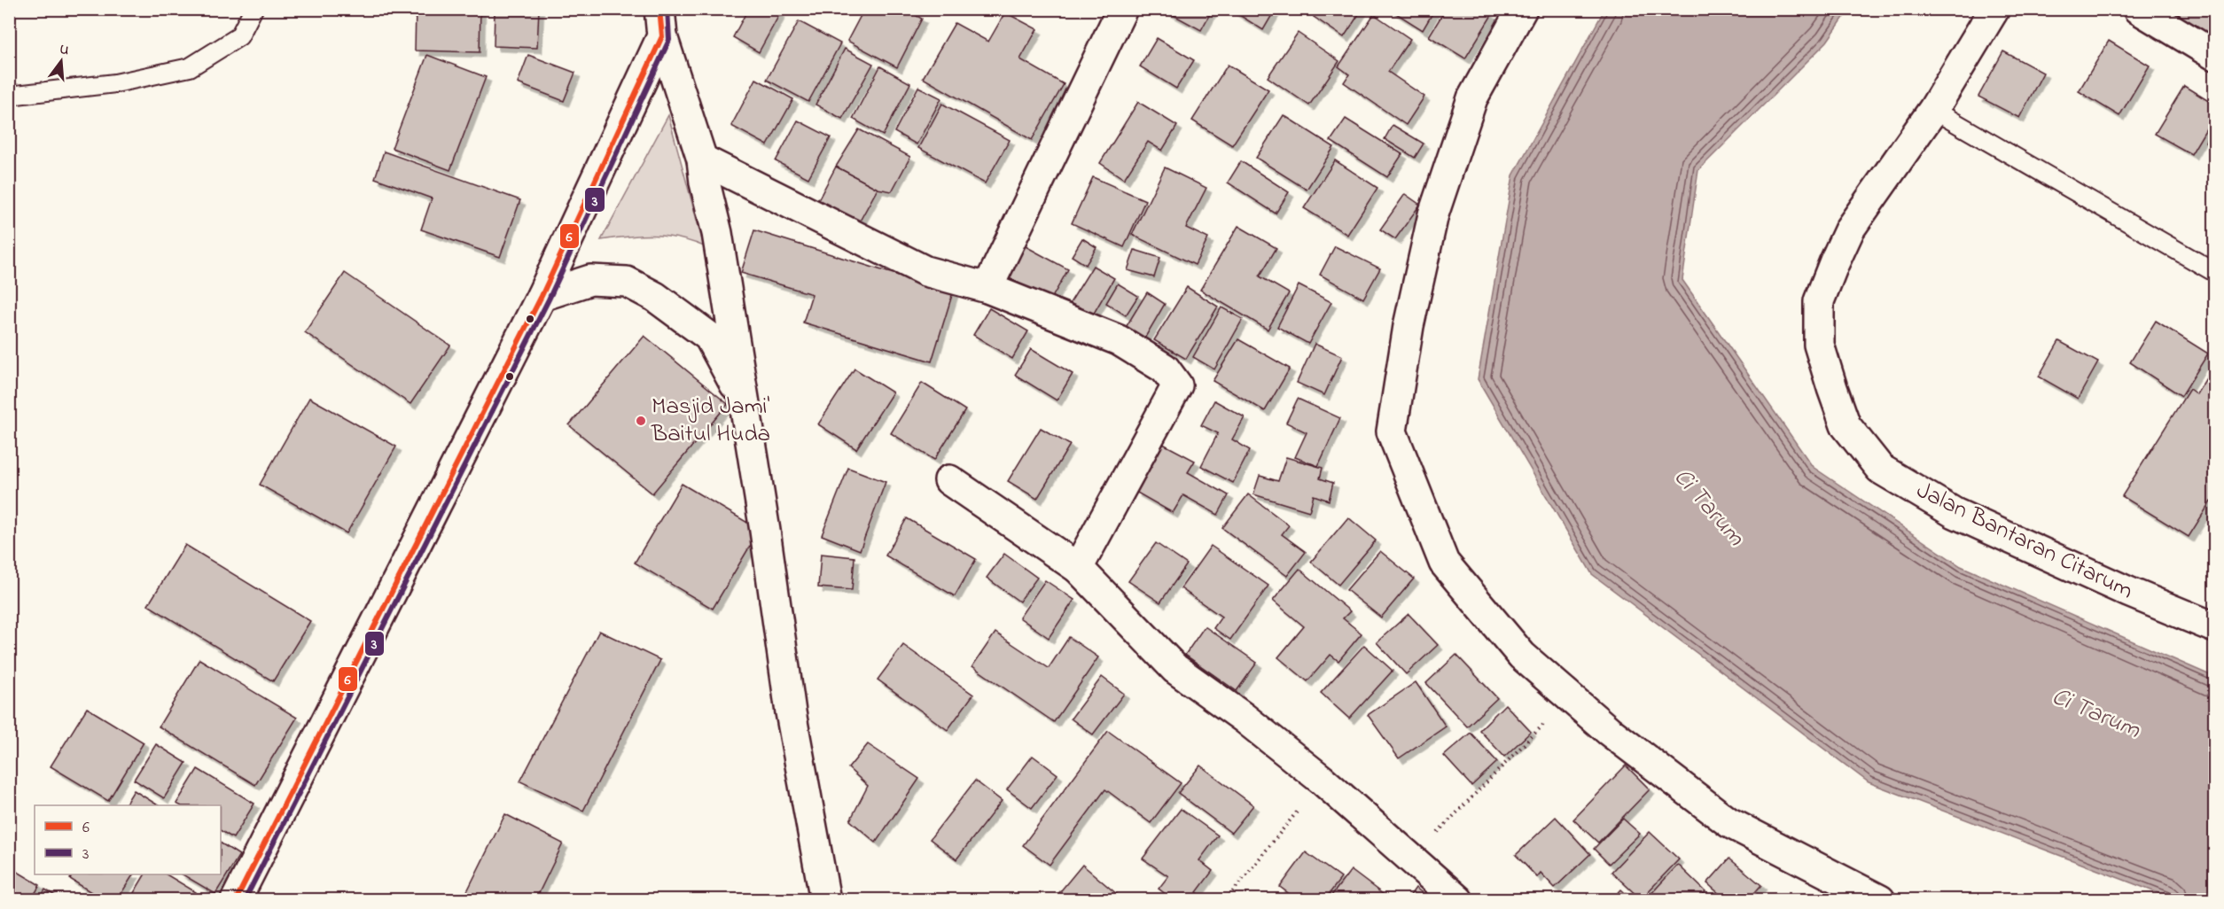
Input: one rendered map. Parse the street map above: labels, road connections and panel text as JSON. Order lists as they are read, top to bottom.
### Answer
{
  "streets": {
    "street": ["Jalan Bantaran Citarum"]
  },
  "water": ["Ci Tarum"],
  "places": ["Masjid Jami' Baitul Huda"],
  "lines": ["transit line 6", "transit line 3"],
  "legend": ["6", "3"],
  "north": "top"
}
